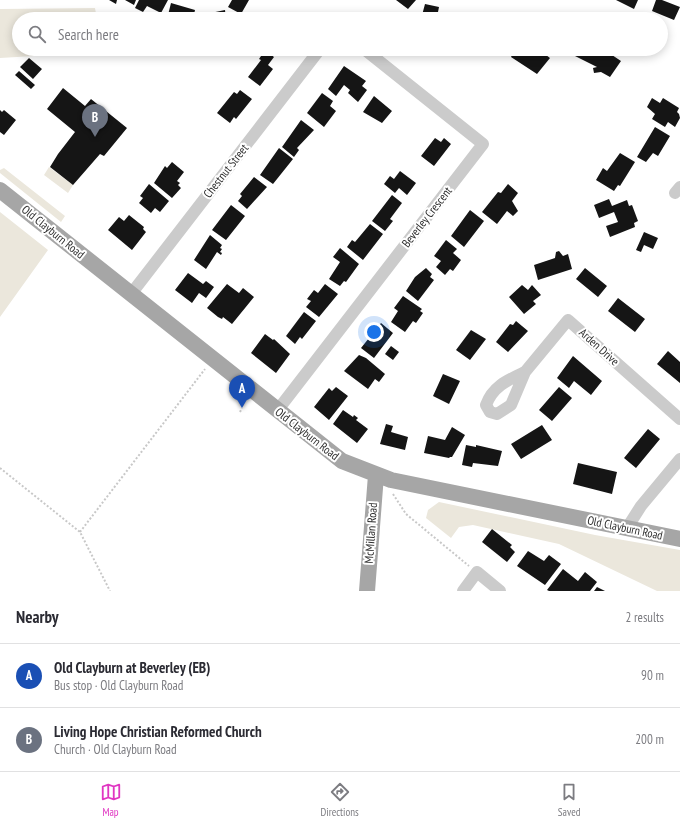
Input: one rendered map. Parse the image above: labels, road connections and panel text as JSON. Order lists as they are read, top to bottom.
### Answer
{
  "streets": {
    "main road": ["Old Clayburn Road", "McMillan Road"],
    "street": ["Chestnut Street", "Beverley Crescent", "Arden Drive"]
  },
  "crossings": [
    ["Chestnut Street", "Old Clayburn Road"],
    ["Beverley Crescent", "Old Clayburn Road"],
    ["Old Clayburn Road", "McMillan Road"]
  ],
  "page": {
    "search": "Search here",
    "pins": ["B", "A"],
    "heading": ["Nearby", "2 results"],
    "list": [
      {
        "mark": "A",
        "name": "Old Clayburn at Beverley (EB)",
        "note": "Bus stop · Old Clayburn Road",
        "value": "90 m"
      },
      {
        "mark": "B",
        "name": "Living Hope Christian Reformed Church",
        "note": "Church · Old Clayburn Road",
        "value": "200 m"
      }
    ],
    "nav": ["Map", "Directions", "Saved"]
  }
}
